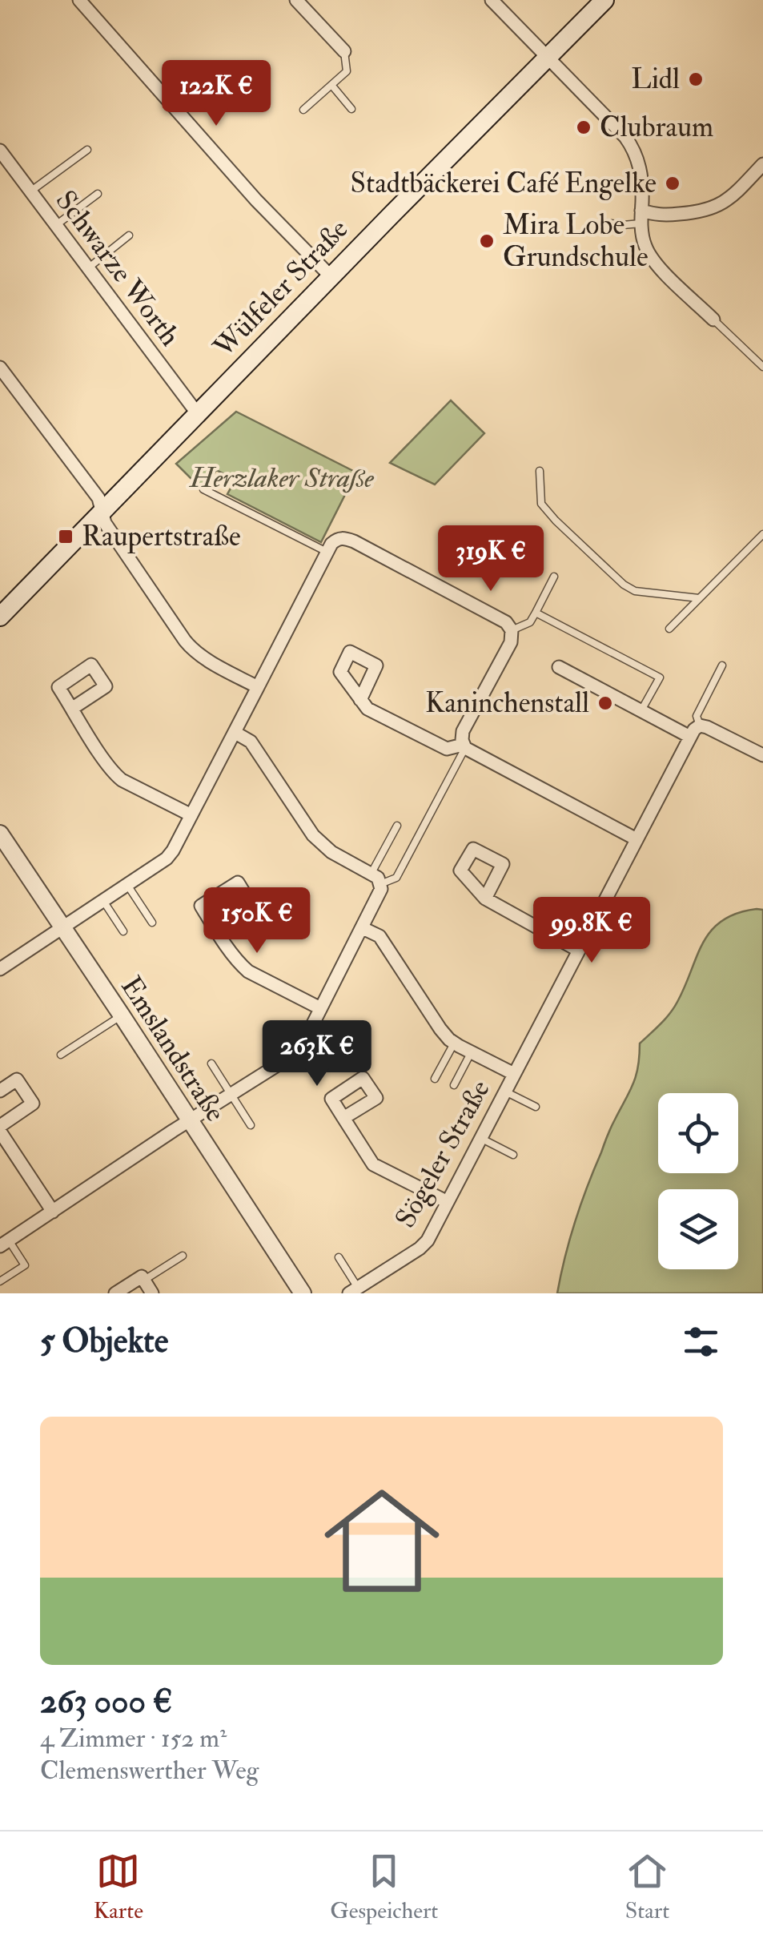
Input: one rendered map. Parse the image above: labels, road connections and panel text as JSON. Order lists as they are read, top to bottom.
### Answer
{
  "streets": {
    "main road": ["Wülfeler Straße"],
    "street": ["Schwarze Worth", "Emslandstraße", "Sögeler Straße"]
  },
  "crossings": [
    ["Schwarze Worth", "Wülfeler Straße"]
  ],
  "parks": ["Herzlaker Straße"],
  "places": {
    "other": [
      "Lidl",
      "Clubraum",
      "Stadtbäckerei Café Engelke",
      "Mira Lobe Grundschule",
      "Kaninchenstall"
    ],
    "transit": ["Raupertstraße"]
  },
  "page": {
    "price": [
      "122K €",
      "319K €",
      "150K €",
      "99.8K €",
      "263K €"
    ],
    "heading": "5 Objekte",
    "list": [
      {
        "name": "263 000 €",
        "note": "4 Zimmer · 152 m² · Clemenswerther Weg"
      }
    ],
    "tabs": ["Karte", "Gespeichert", "Start"]
  }
}
